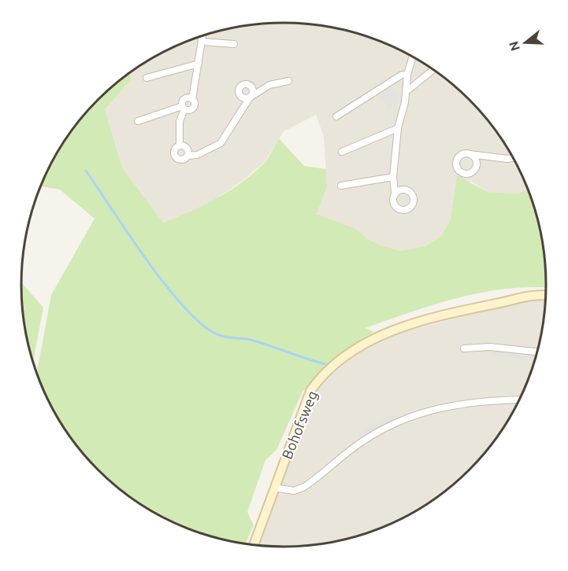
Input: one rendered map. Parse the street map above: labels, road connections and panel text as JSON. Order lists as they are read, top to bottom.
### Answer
{
  "streets": {
    "street": ["Bohofsweg"]
  },
  "north": "left"
}
